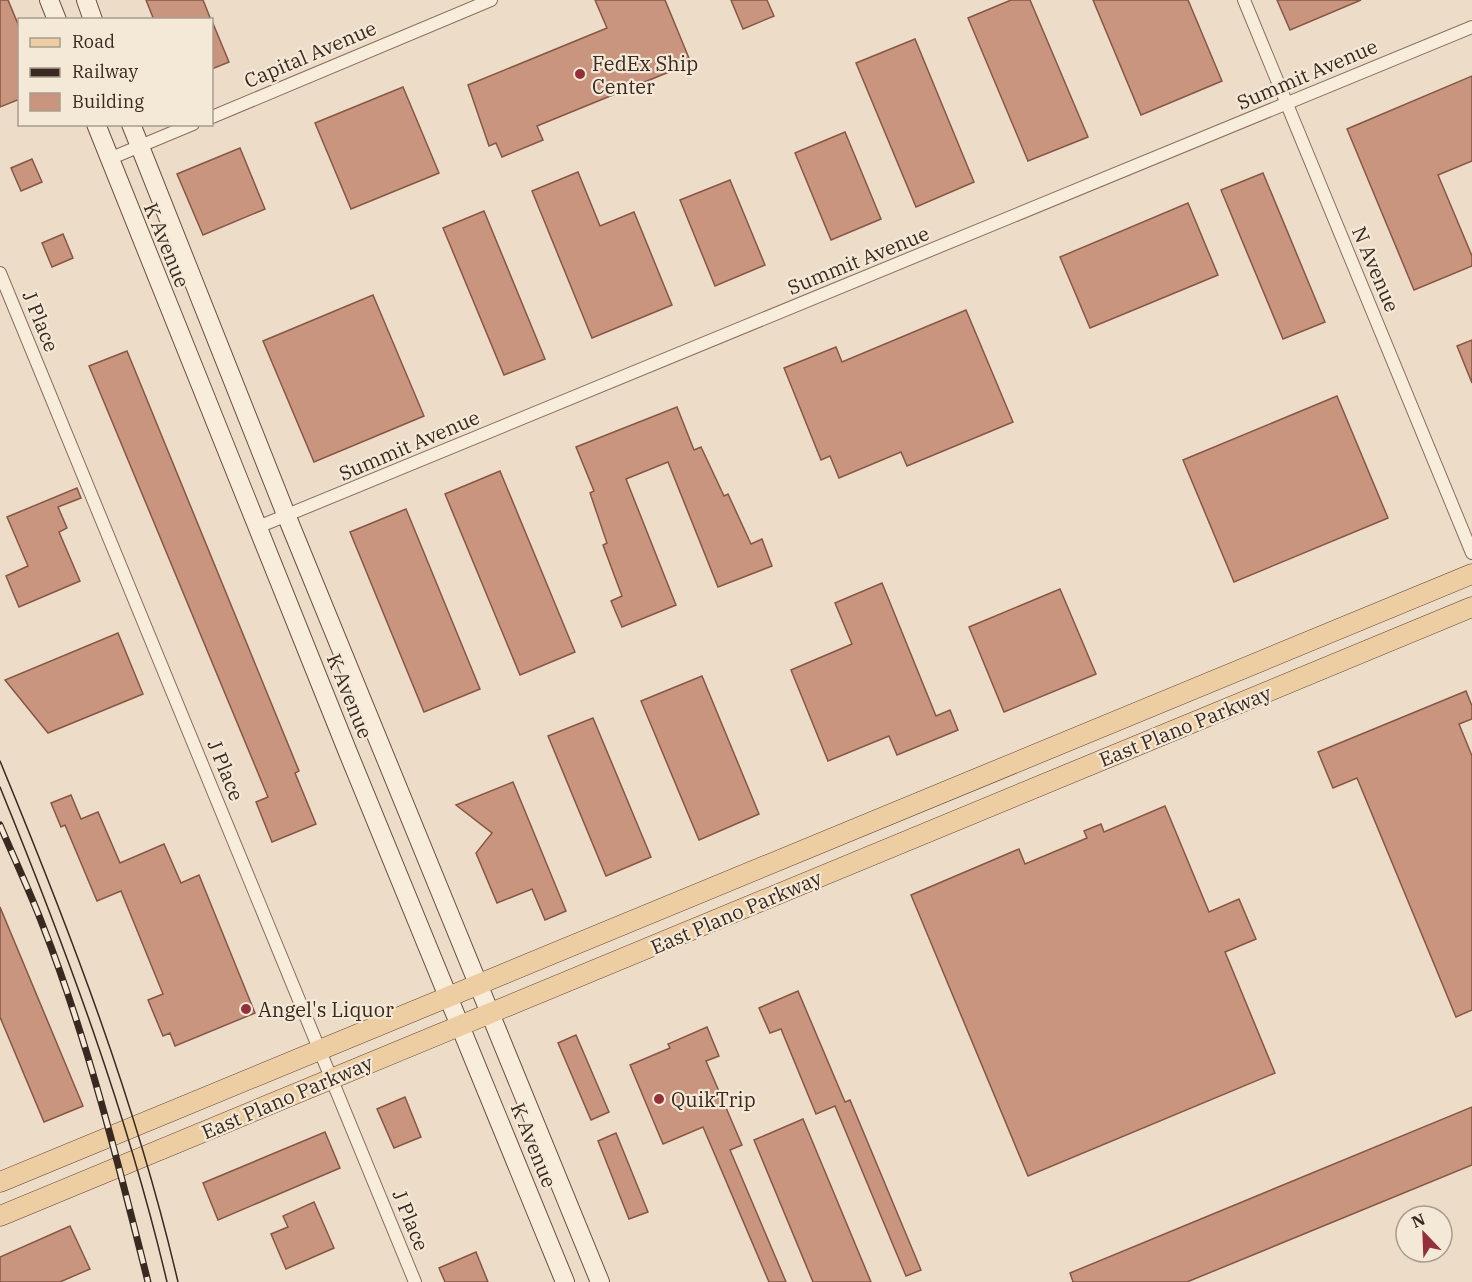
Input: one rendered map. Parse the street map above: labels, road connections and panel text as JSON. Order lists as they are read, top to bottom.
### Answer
{
  "streets": {
    "main road": ["K Avenue", "East Plano Parkway"],
    "street": [
      "Capital Avenue",
      "Summit Avenue",
      "N Avenue",
      "J Place"
    ]
  },
  "crossings": [
    ["Summit Avenue", "K Avenue"],
    ["Summit Avenue", "N Avenue"],
    ["K Avenue", "East Plano Parkway"],
    ["J Place", "East Plano Parkway"]
  ],
  "places": ["FedEx Ship Center", "Angel's Liquor", "QuikTrip"],
  "legend": ["Road", "Railway", "Building"],
  "north": "top left"
}
